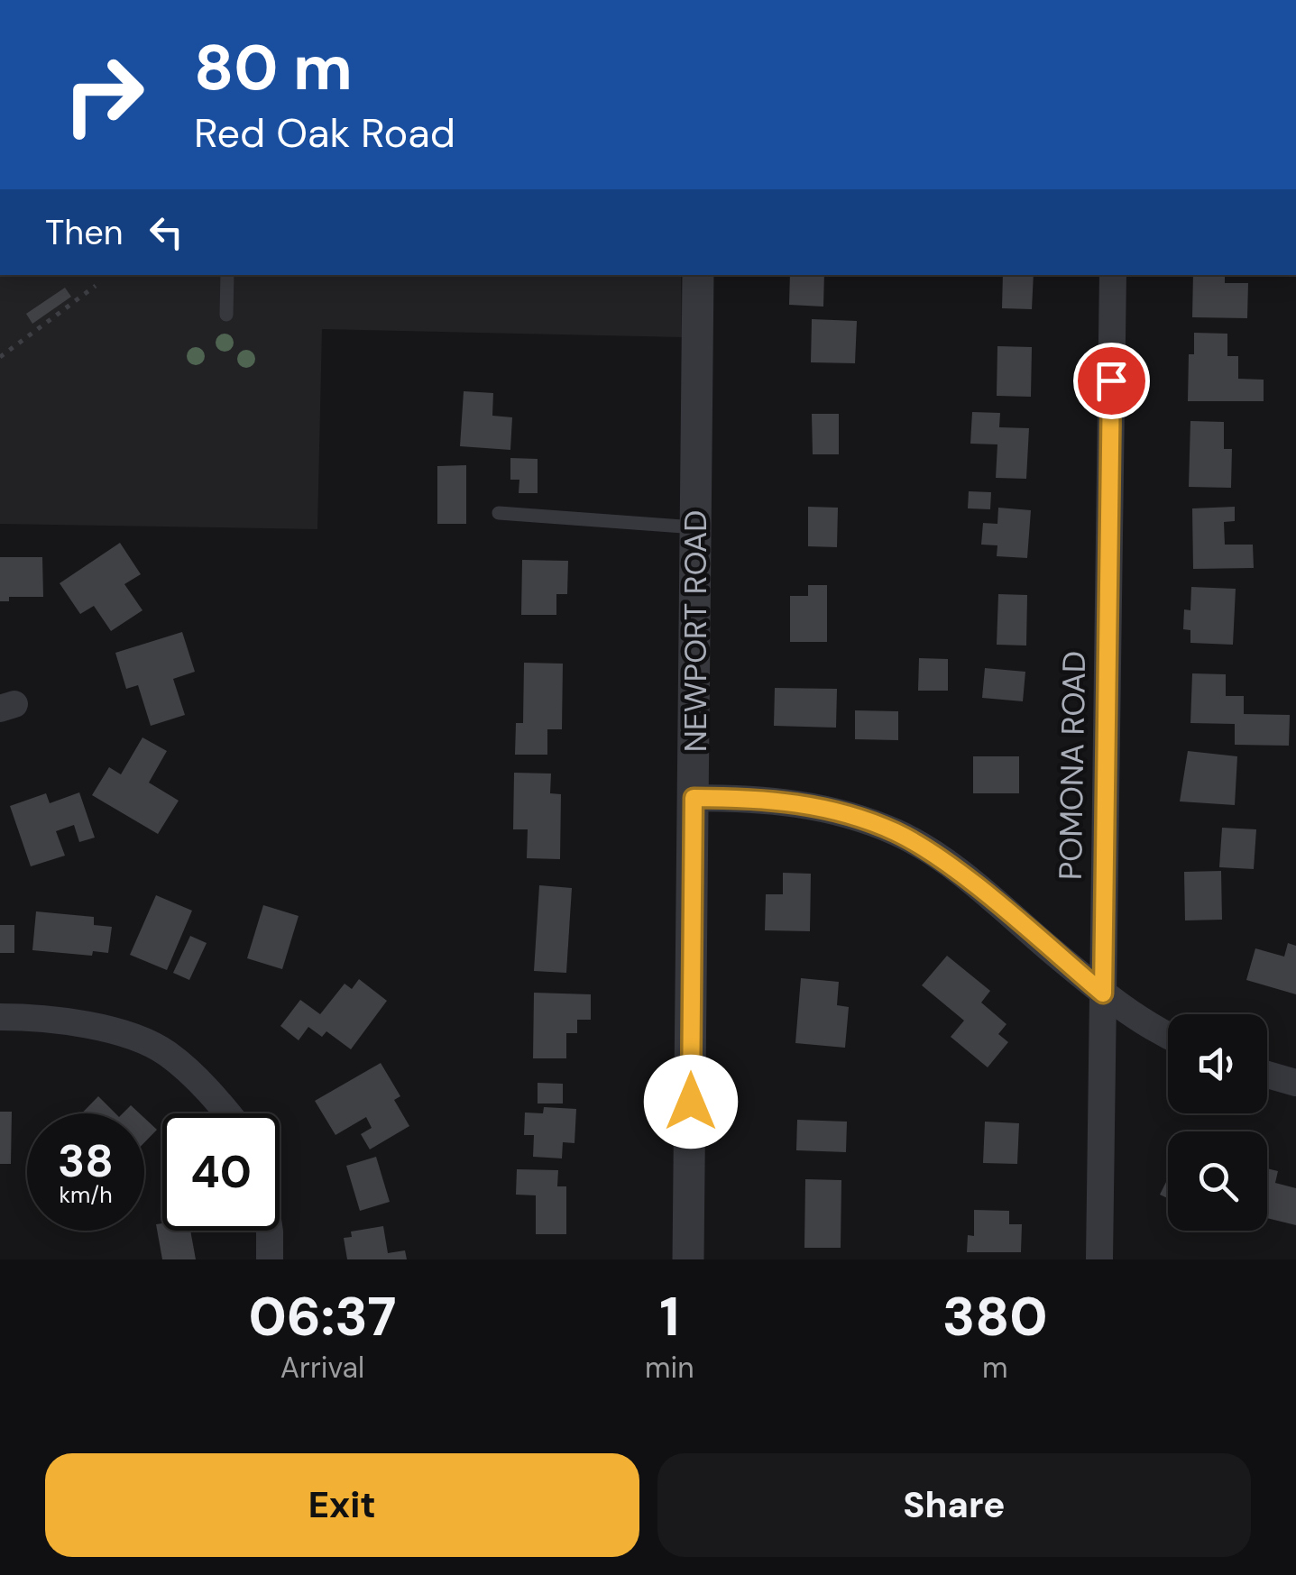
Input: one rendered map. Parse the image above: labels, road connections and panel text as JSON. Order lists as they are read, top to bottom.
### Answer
{
  "streets": {
    "street": ["NEWPORT ROAD", "POMONA ROAD"]
  },
  "page": {
    "turn": ["80 m", "Red Oak Road"],
    "then": "Then",
    "speed": "38 km/h",
    "limit": "40",
    "eta": [
      "06:37",
      "Arrival",
      "1",
      "min",
      "380",
      "m"
    ],
    "buttons": ["Exit", "Share"]
  }
}
